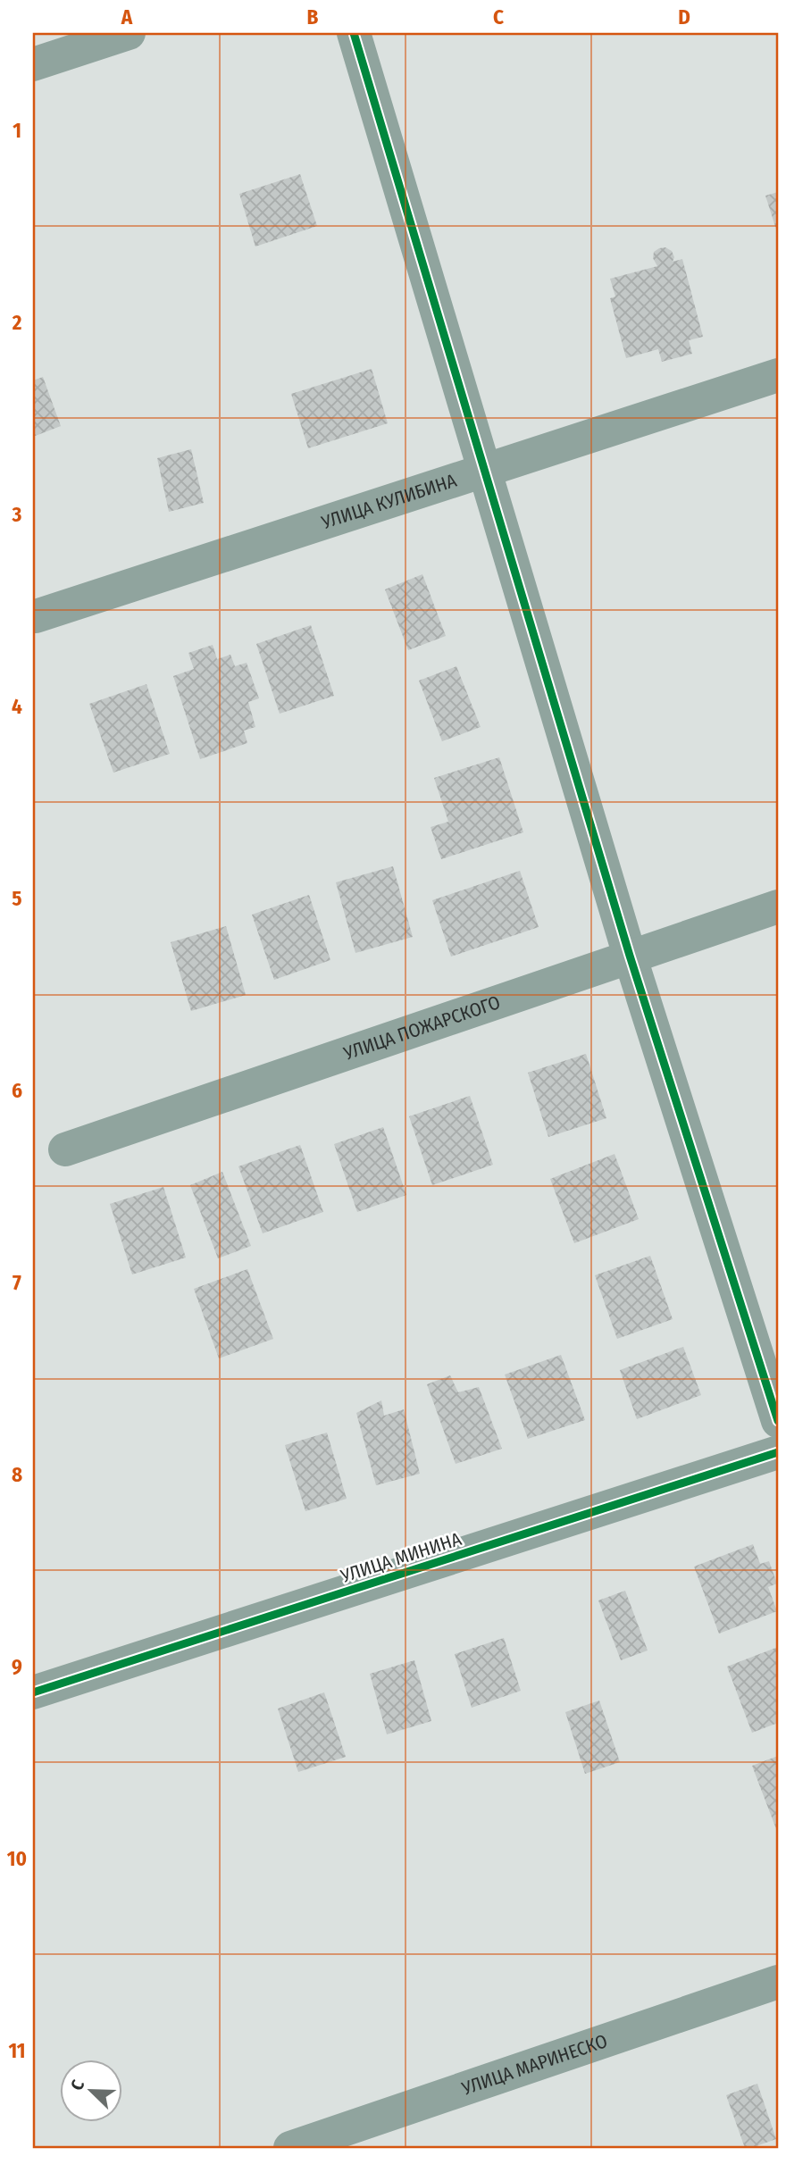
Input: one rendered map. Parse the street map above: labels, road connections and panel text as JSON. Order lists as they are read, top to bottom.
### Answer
{
  "streets": {
    "street": [
      "УЛИЦА КУЛИБИНА",
      "УЛИЦА ПОЖАРСКОГО",
      "УЛИЦА МИНИНА",
      "УЛИЦА МАРИНЕСКО"
    ]
  },
  "north": "top left",
  "grid": {
    "columns": [
      "A",
      "B",
      "C",
      "D"
    ],
    "rows": [
      "1",
      "2",
      "3",
      "4",
      "5",
      "6",
      "7",
      "8",
      "9",
      "10",
      "11"
    ]
  }
}
